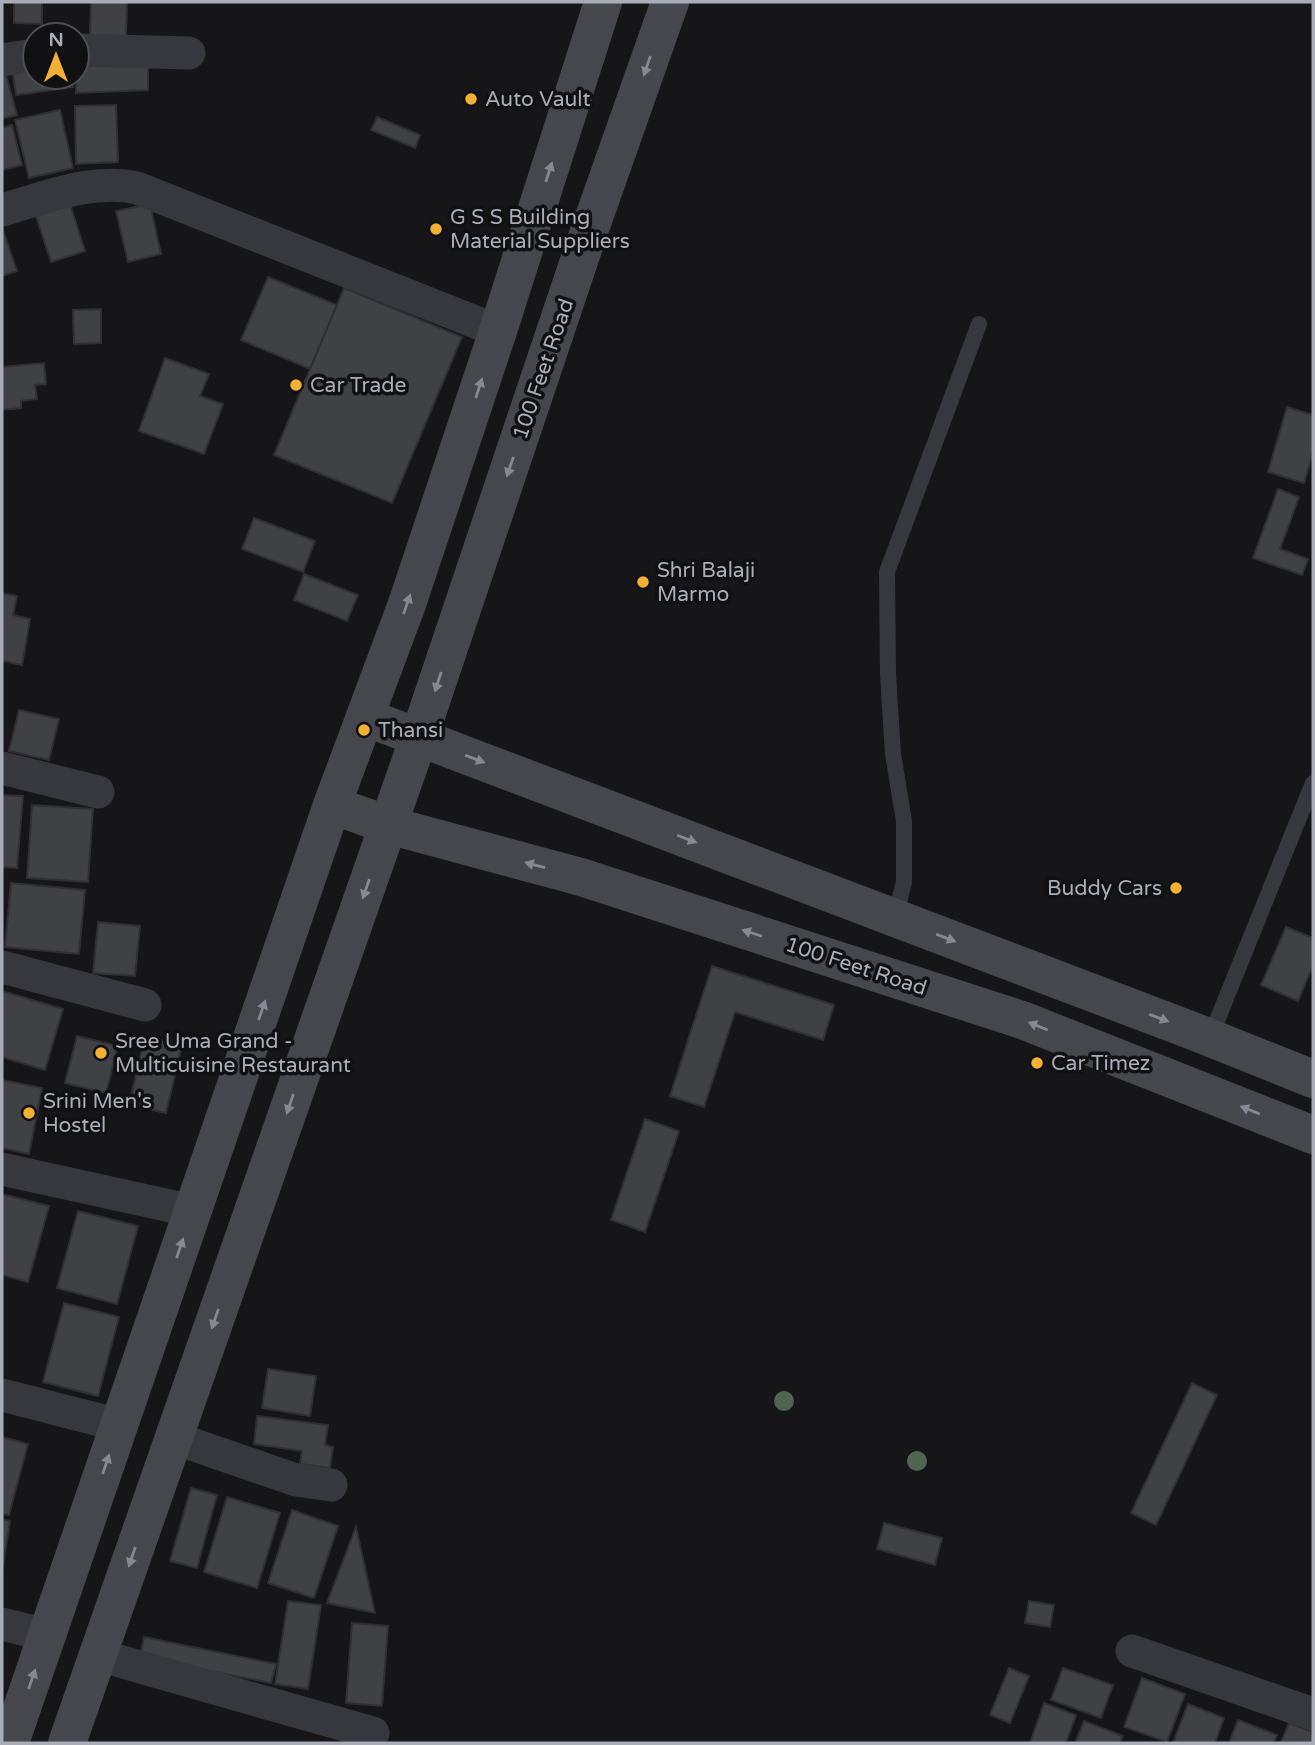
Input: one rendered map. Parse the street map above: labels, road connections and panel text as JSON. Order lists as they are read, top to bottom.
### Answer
{
  "streets": {
    "main road": ["100 Feet Road"]
  },
  "places": [
    "Auto Vault",
    "G S S Building Material Suppliers",
    "Car Trade",
    "Shri Balaji Marmo",
    "Thansi",
    "Buddy Cars",
    "Sree Uma Grand - Multicuisine Restaurant",
    "Car Timez",
    "Srini Men's Hostel"
  ],
  "north": "top"
}
